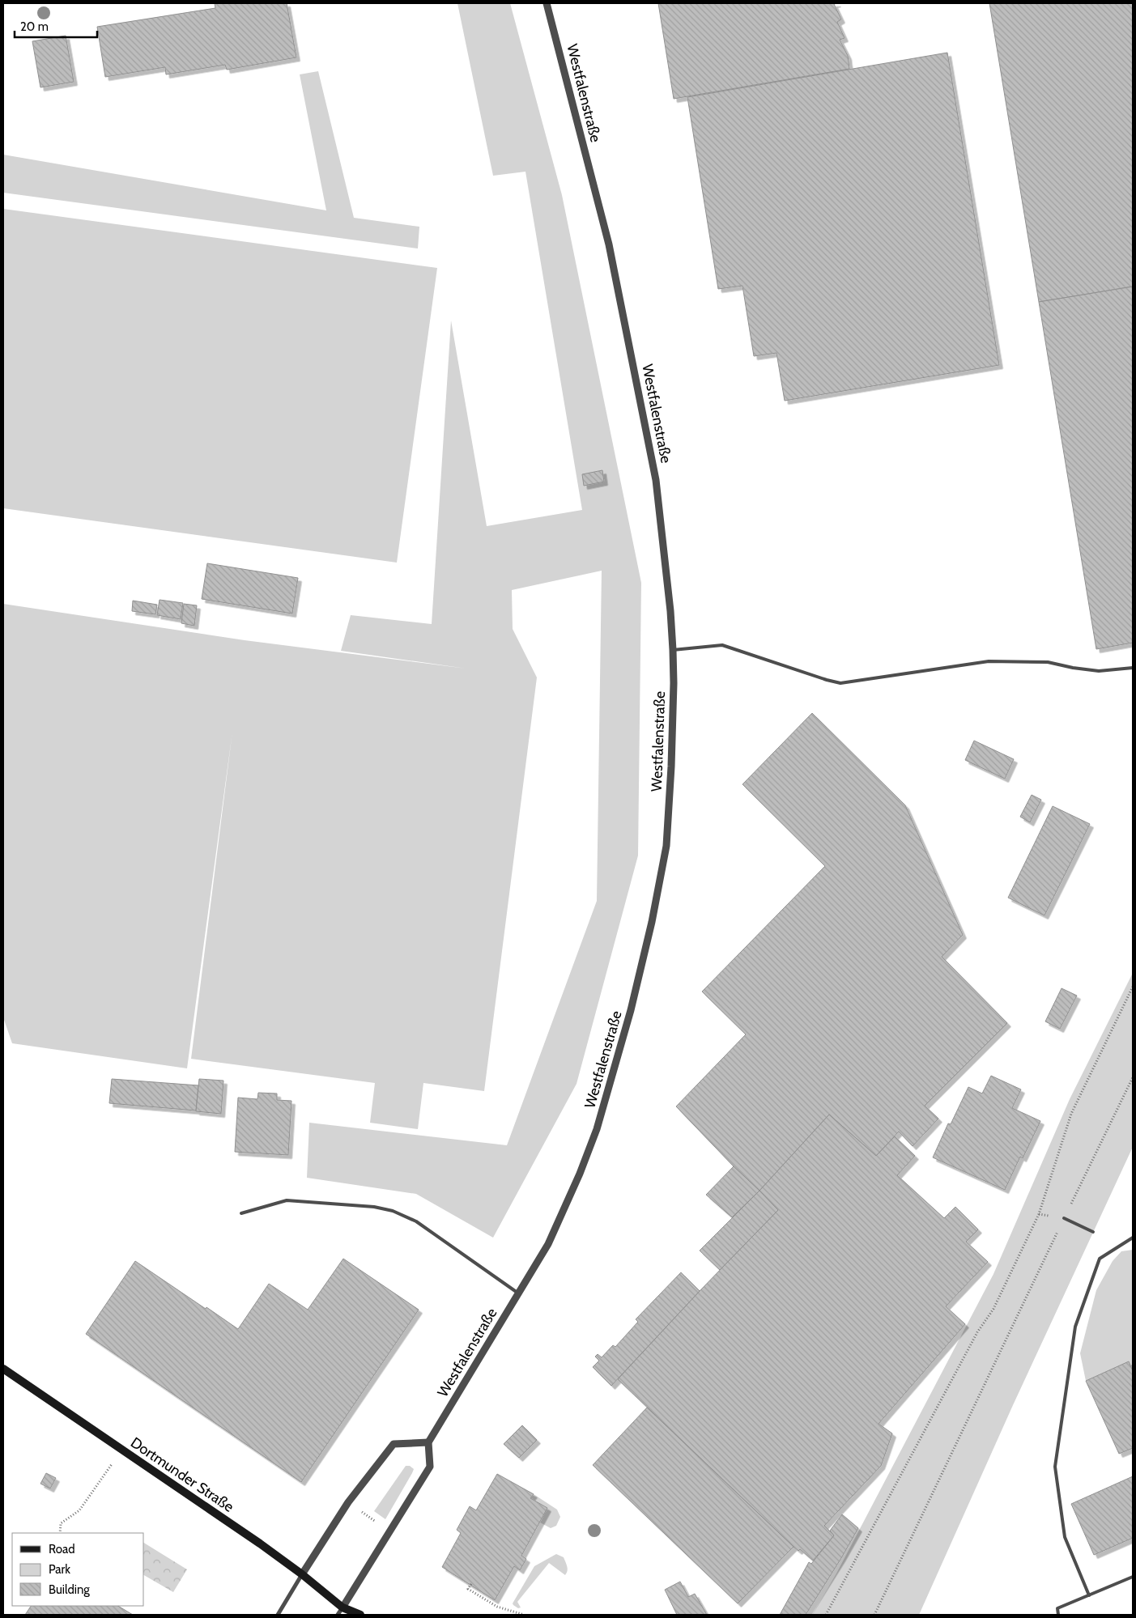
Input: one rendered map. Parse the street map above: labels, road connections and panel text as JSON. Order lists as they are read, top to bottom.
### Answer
{
  "streets": {
    "main road": ["Dortmunder Straße"],
    "street": ["Westfalenstraße"]
  },
  "legend": ["Road", "Park", "Building"],
  "scale_bar": "20 m"
}
